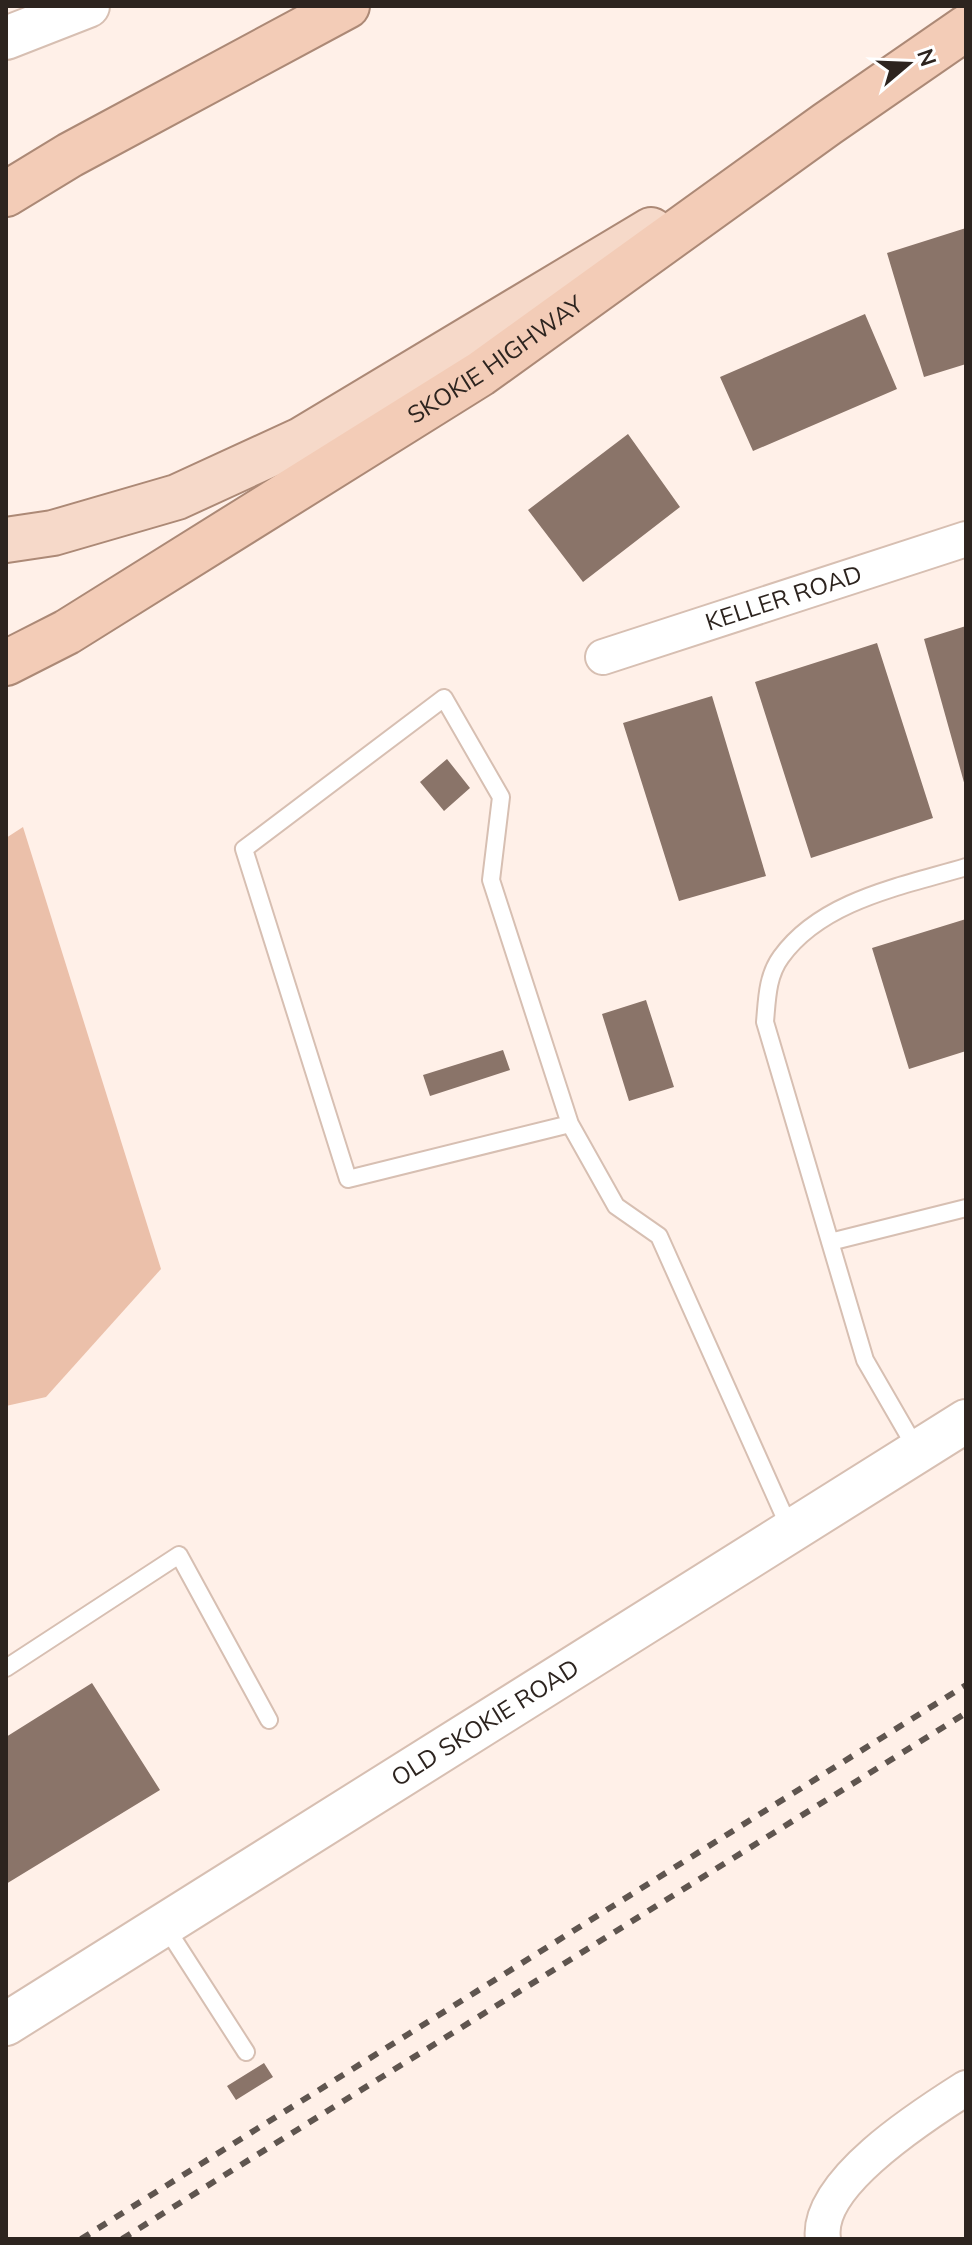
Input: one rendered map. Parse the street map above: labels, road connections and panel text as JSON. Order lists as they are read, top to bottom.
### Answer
{
  "streets": {
    "highway": ["SKOKIE HIGHWAY"],
    "street": ["KELLER ROAD", "OLD SKOKIE ROAD"]
  },
  "north": "right"
}
